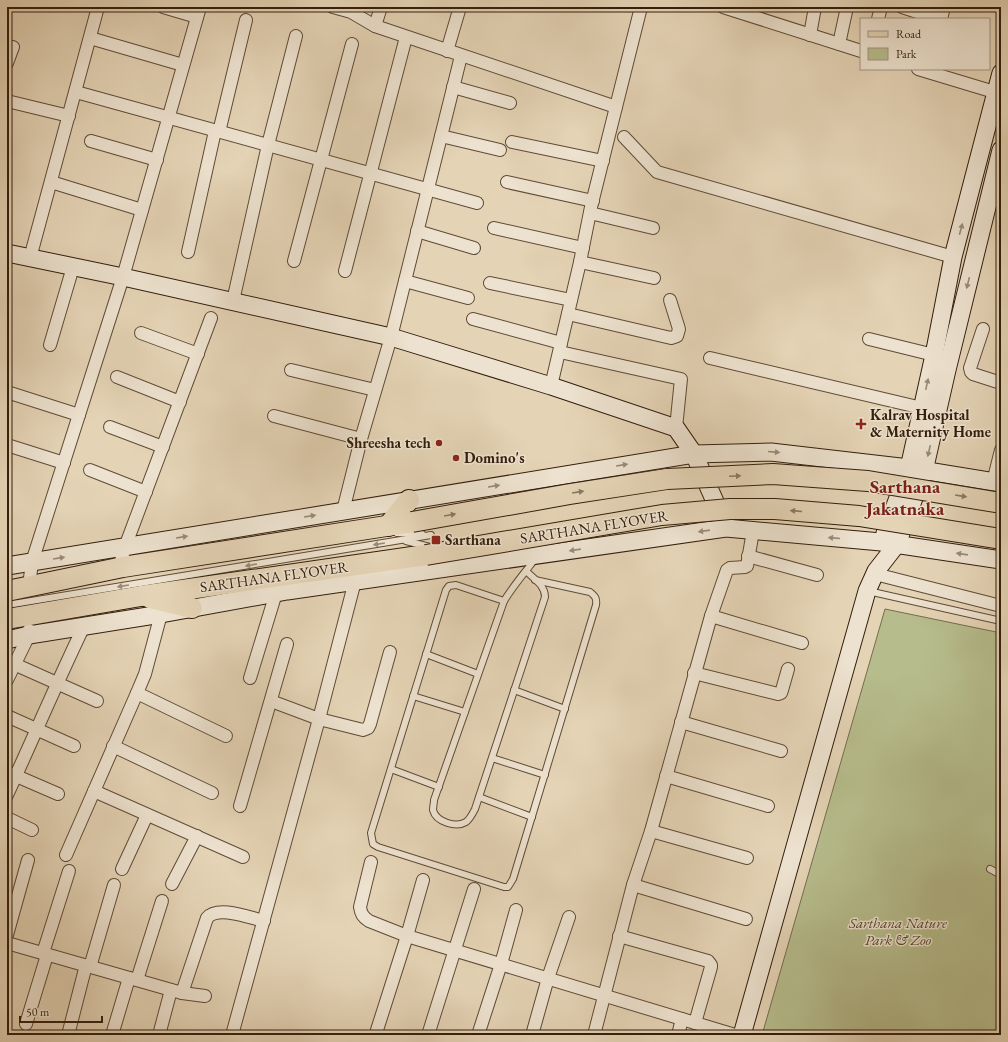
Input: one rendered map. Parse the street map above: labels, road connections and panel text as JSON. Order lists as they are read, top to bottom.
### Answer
{
  "streets": {
    "main road": ["SARTHANA FLYOVER"]
  },
  "districts": ["Sarthana Jakatnaka"],
  "parks": ["Sarthana Nature Park & Zoo"],
  "places": {
    "health": ["Kalrav Hospital & Maternity Home"],
    "other": ["Shreesha tech", "Domino's"],
    "transit": ["Sarthana"]
  },
  "legend": ["Road", "Park"],
  "scale_bar": "50 m"
}
